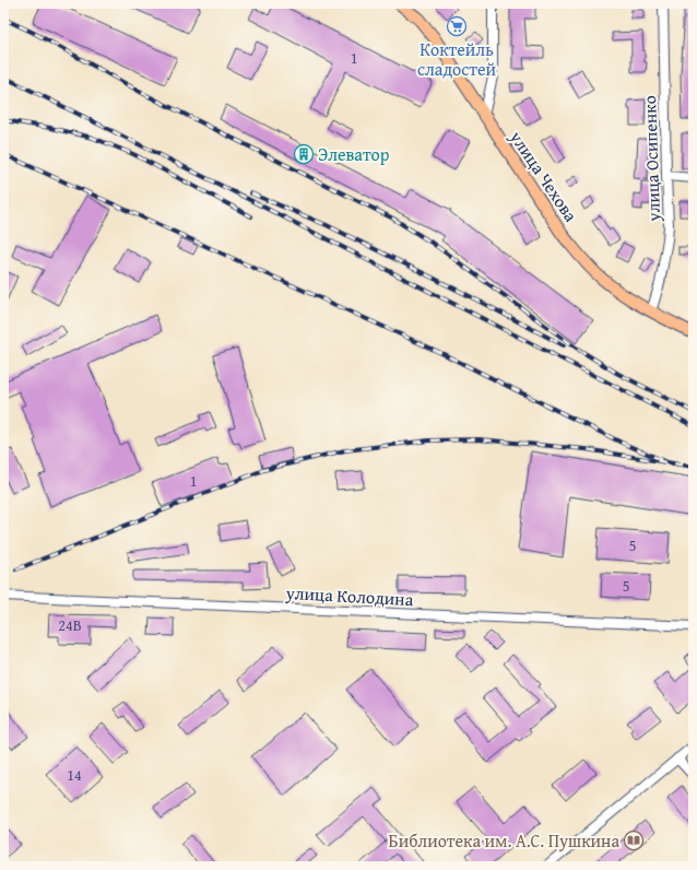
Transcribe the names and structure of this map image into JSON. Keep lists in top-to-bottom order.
{
  "streets": {
    "main road": ["улица Чехова"],
    "street": ["улица Осипенко", "улица Колодина"]
  },
  "crossings": [
    ["улица Осипенко", "улица Чехова"]
  ],
  "places": {
    "supermarket": ["Коктейль сладостей"],
    "building": ["Элеватор"],
    "library": ["Библиотека им. А.С. Пушкина"]
  },
  "house_numbers": [
    "1",
    "1",
    "5",
    "5",
    "24В",
    "14"
  ]
}
